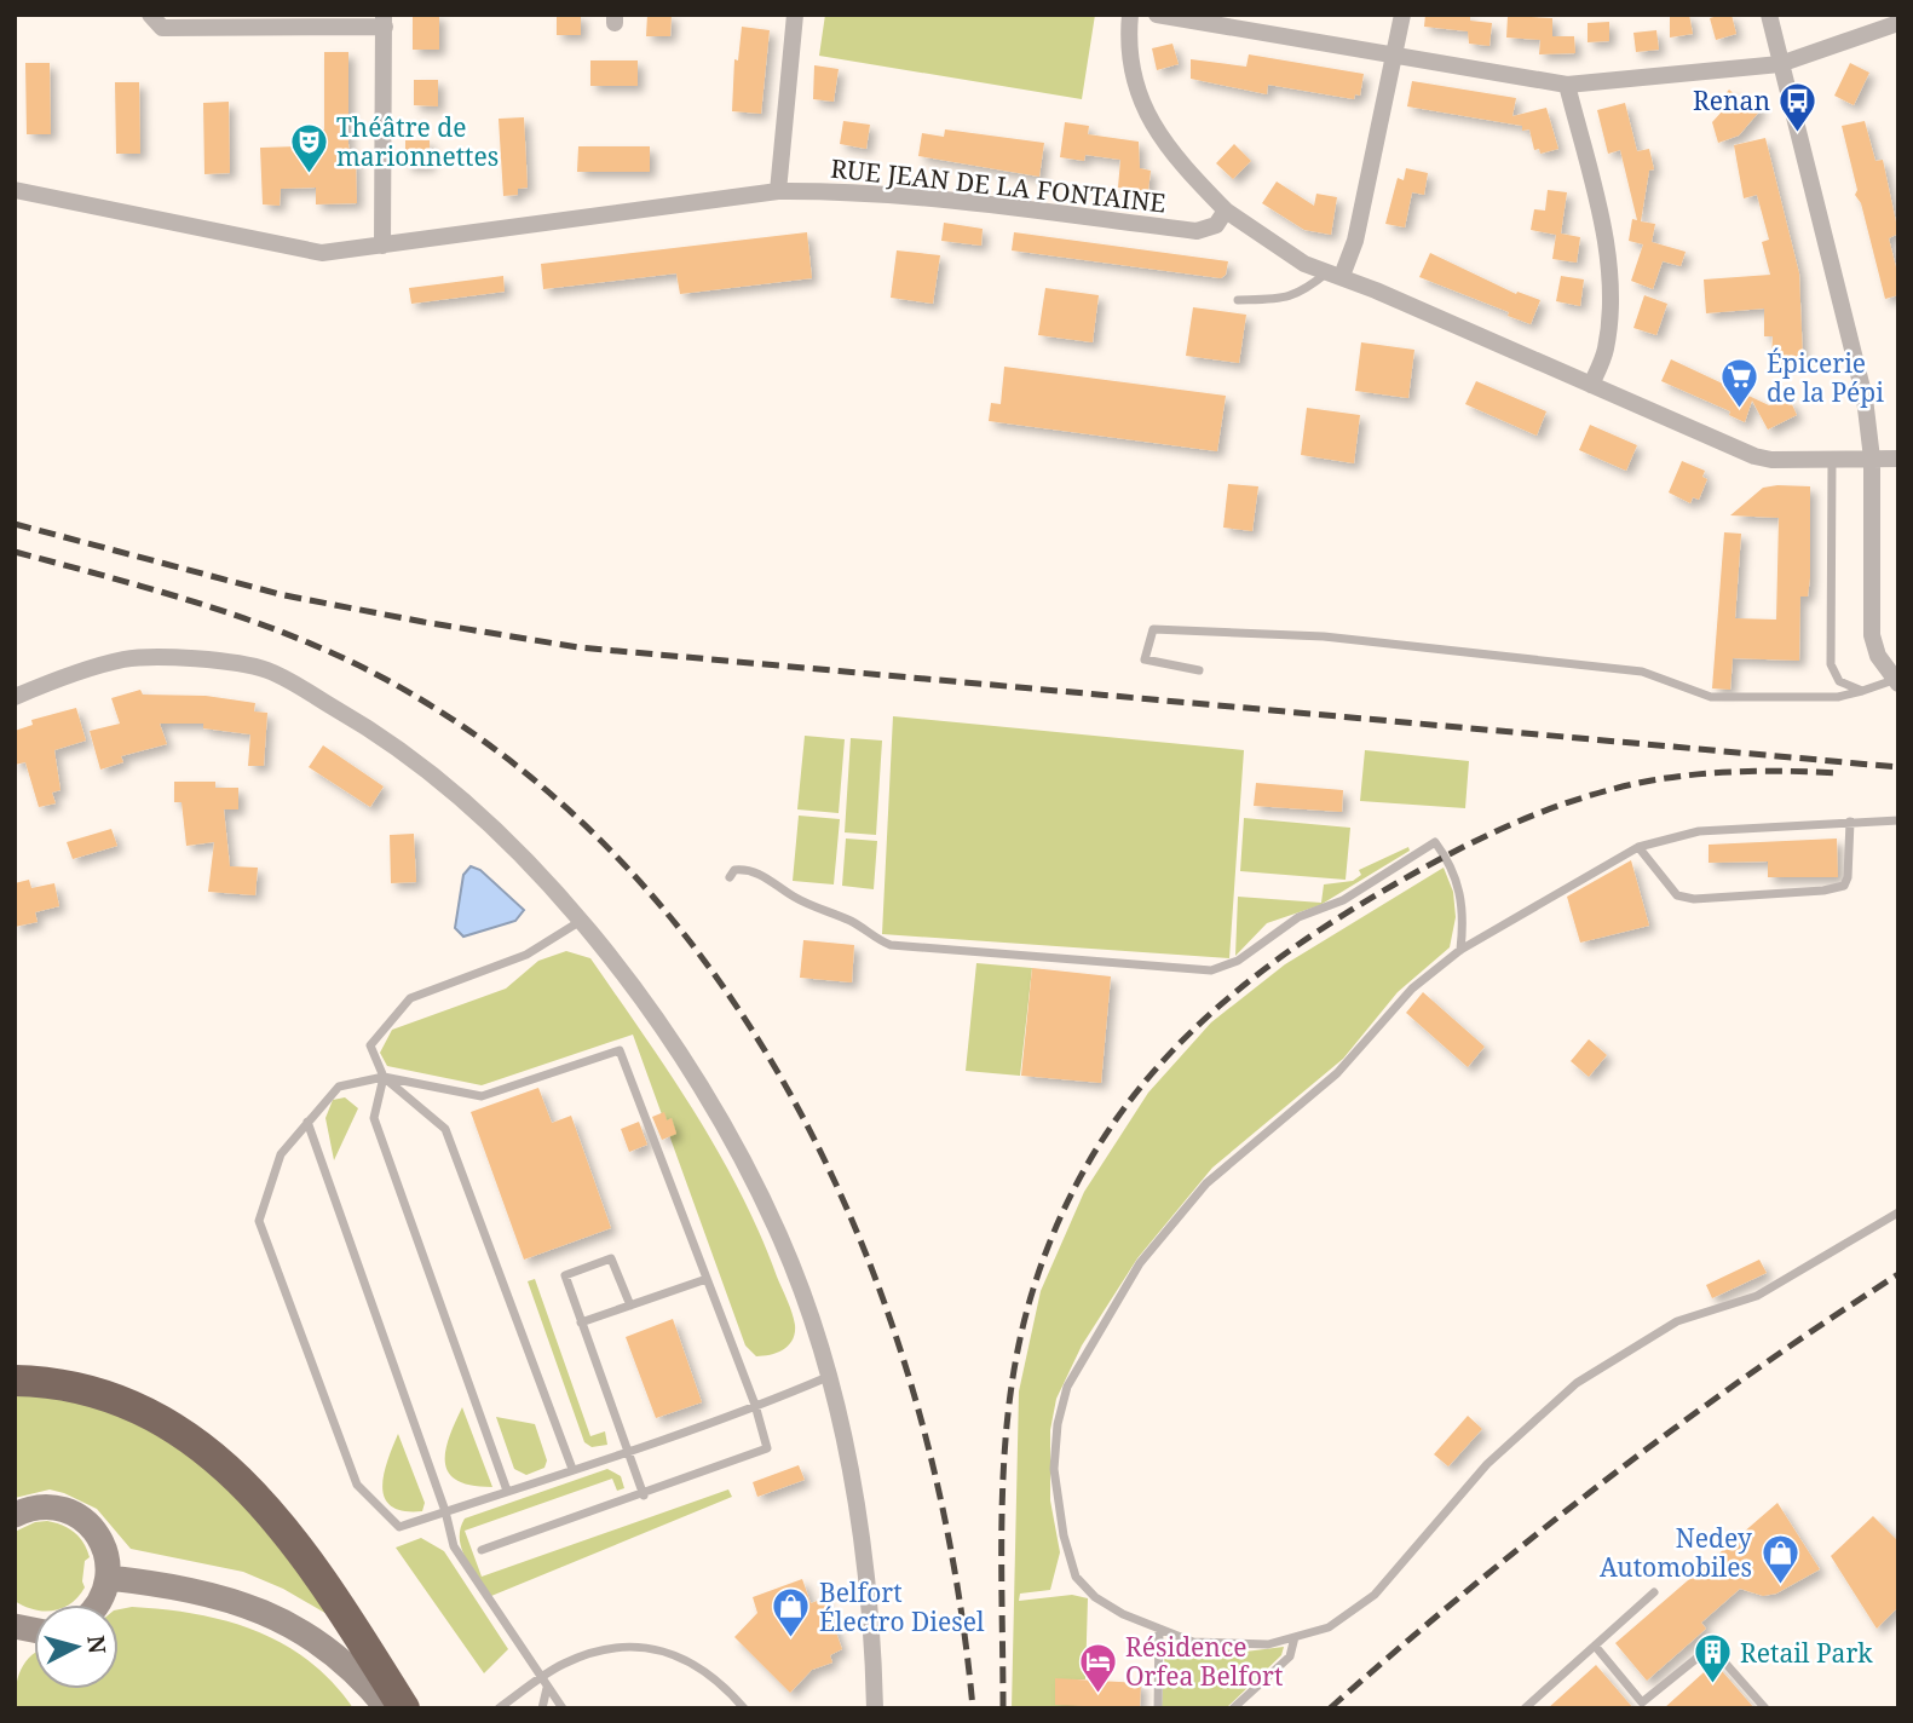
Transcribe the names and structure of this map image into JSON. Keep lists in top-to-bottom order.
{
  "streets": {
    "street": ["RUE JEAN DE LA FONTAINE"]
  },
  "places": {
    "bus stop": ["Renan"],
    "theatre": ["Théâtre de marionnettes"],
    "supermarket": ["Épicerie de la Pépi"],
    "shop": ["Nedey Automobiles", "Belfort Électro Diesel"],
    "building": ["Retail Park"],
    "hotel": ["Résidence Orfea Belfort"]
  },
  "north": "right"
}
